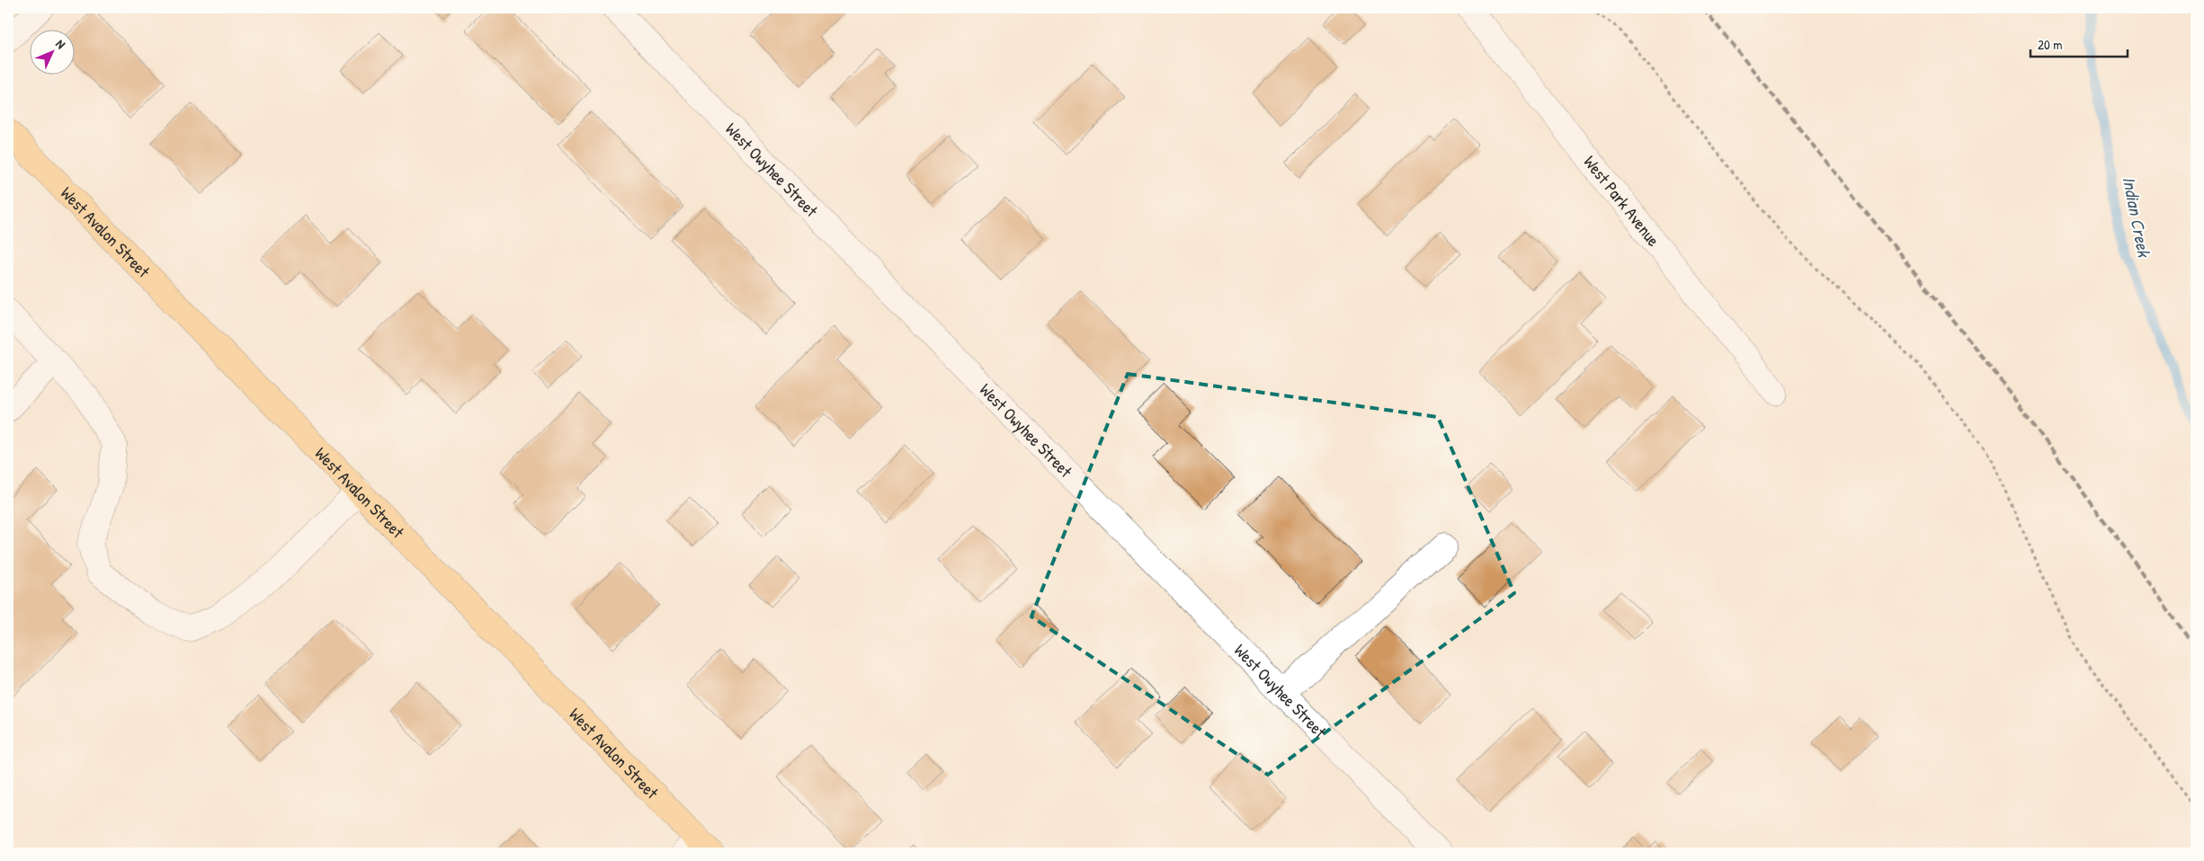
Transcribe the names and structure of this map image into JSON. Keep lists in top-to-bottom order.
{
  "streets": {
    "main road": ["West Avalon Street"],
    "street": ["West Owyhee Street", "West Park Avenue"]
  },
  "water": ["Indian Creek"],
  "scale_bar": "20 m",
  "north": "top right"
}
